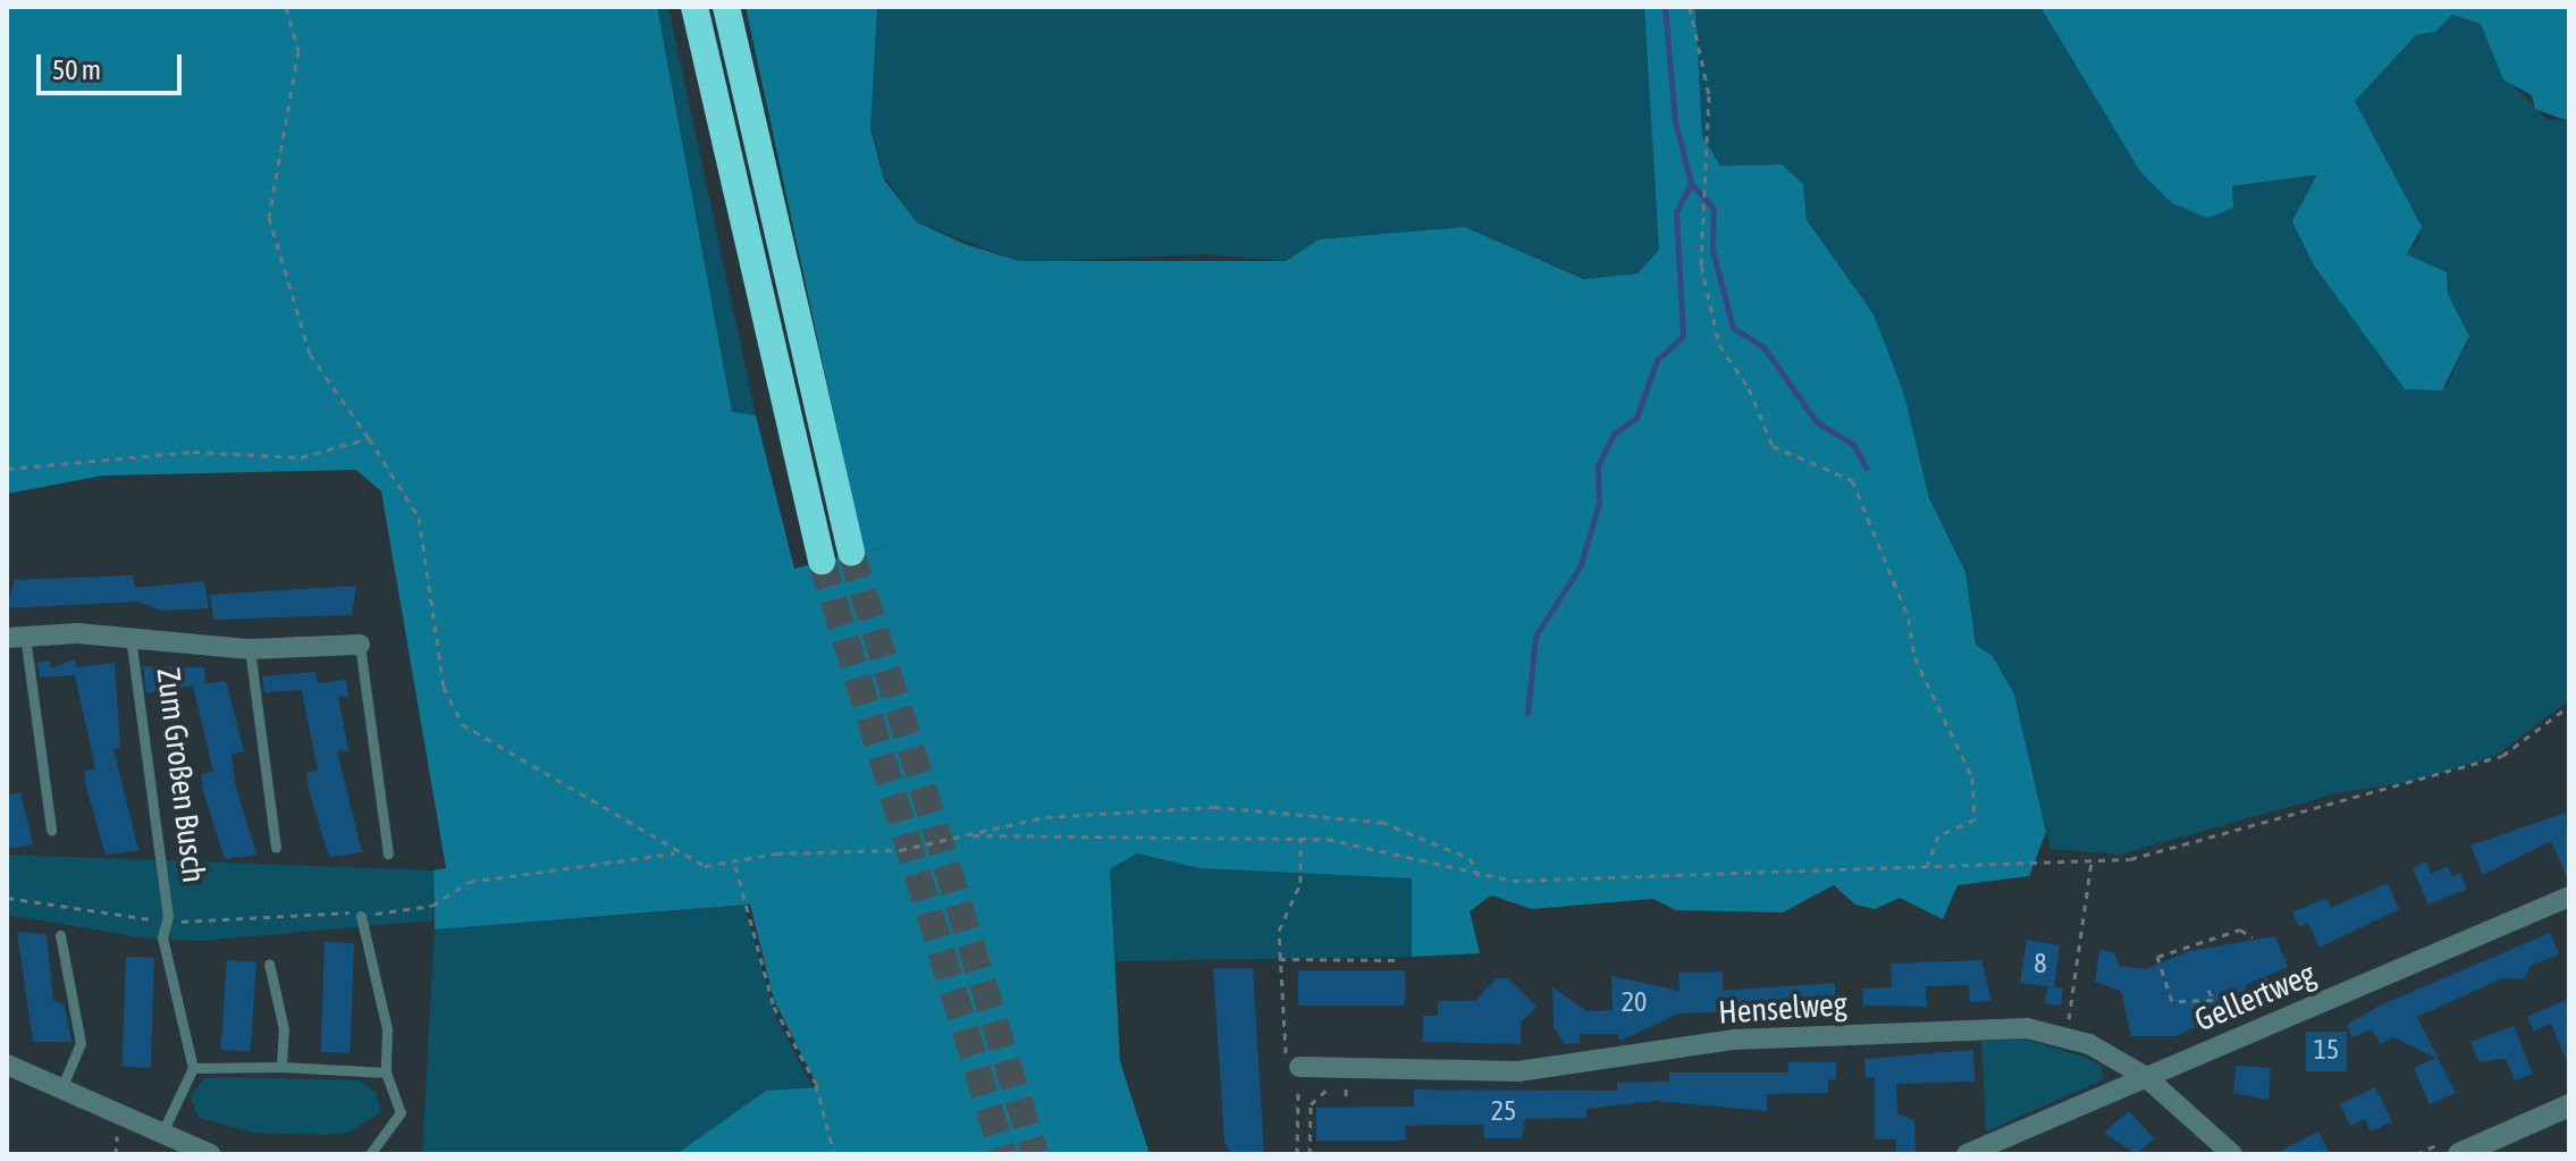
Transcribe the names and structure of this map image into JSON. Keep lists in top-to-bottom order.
{
  "streets": {
    "street": ["Zum Großen Busch", "Gellertweg", "Henselweg"]
  },
  "crossings": [
    ["Gellertweg", "Henselweg"]
  ],
  "house_numbers": [
    "8",
    "20",
    "15",
    "25"
  ],
  "scale_bar": "50 m"
}
